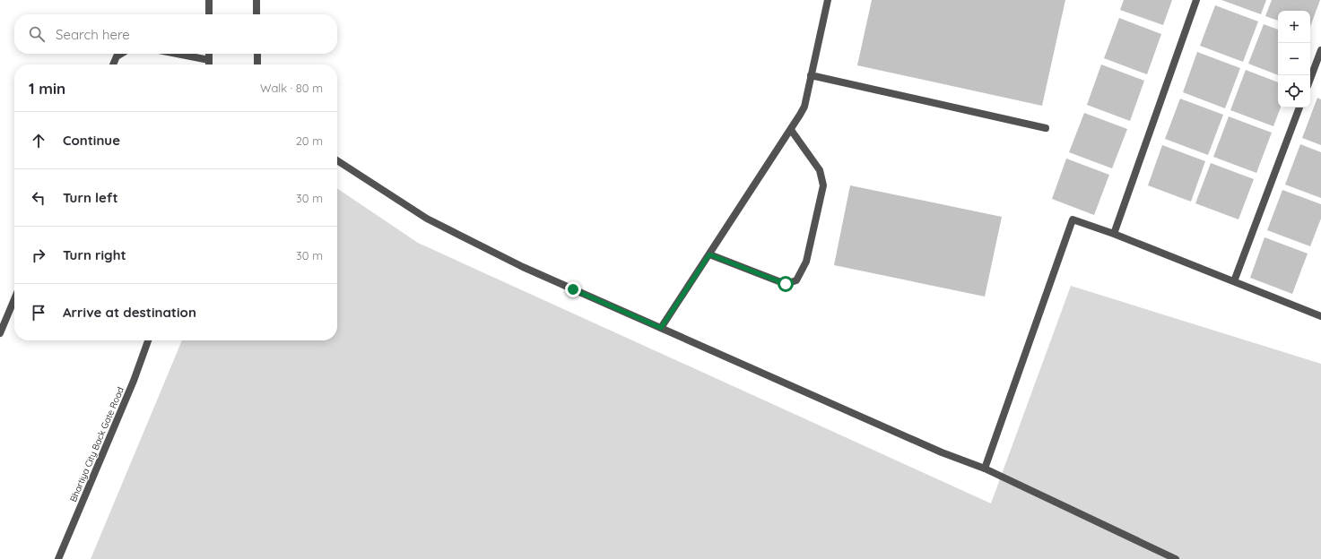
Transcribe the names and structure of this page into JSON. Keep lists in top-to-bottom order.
{
  "streets": {
    "street": ["Bhartiya City Back Gate Road"]
  },
  "page": {
    "map_buttons": ["+", "−"],
    "search": "Search here",
    "heading": ["1 min", "Walk · 80 m"],
    "list": [
      ["Continue", "20 m"],
      ["Turn left", "30 m"],
      ["Turn right", "30 m"],
      "Arrive at destination"
    ]
  }
}
